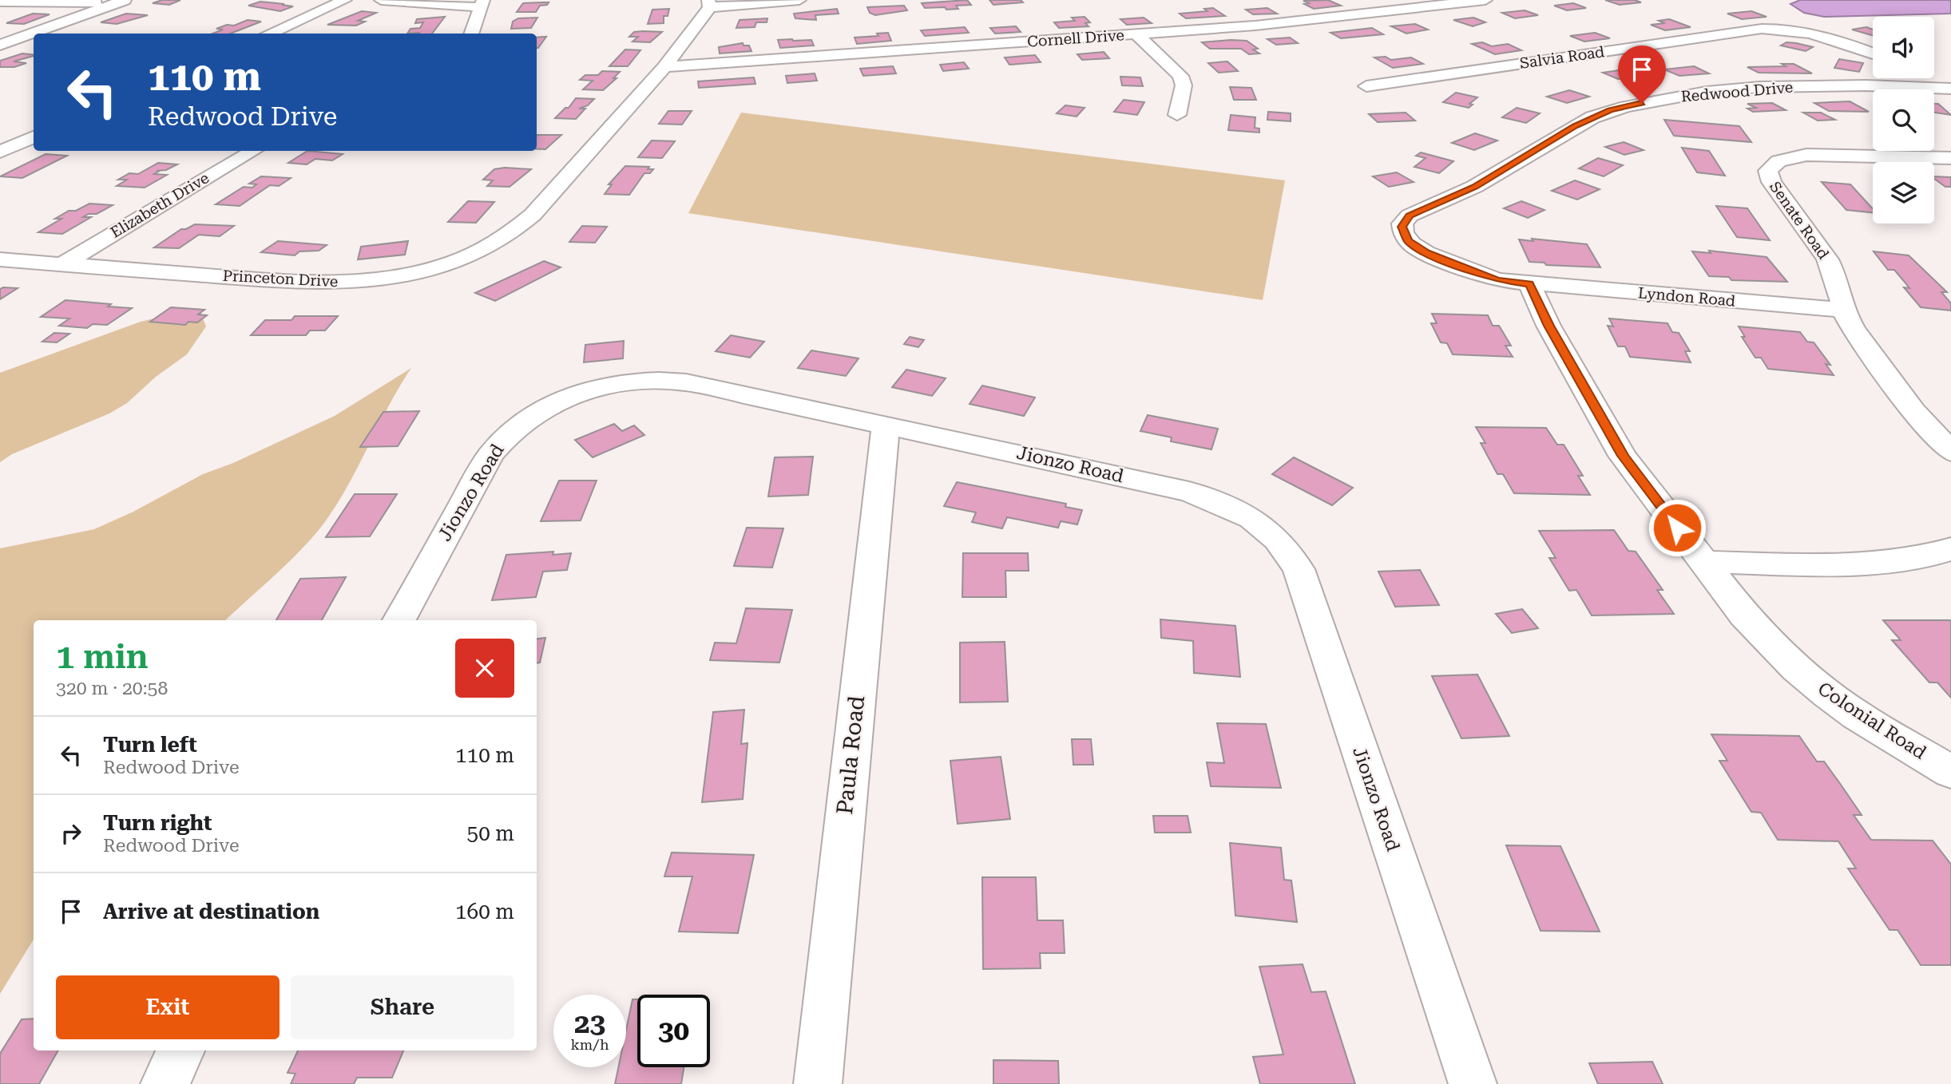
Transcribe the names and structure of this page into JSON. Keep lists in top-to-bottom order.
{
  "streets": {
    "street": [
      "Cornell Drive",
      "Salvia Road",
      "Redwood Drive",
      "Elizabeth Drive",
      "Senate Road",
      "Princeton Drive",
      "Lyndon Road",
      "Jionzo Road",
      "Colonial Road",
      "Paula Road"
    ]
  },
  "crossings": [
    ["Cornell Drive", "Princeton Drive"],
    ["Redwood Drive", "Lyndon Road"],
    ["Redwood Drive", "Colonial Road"],
    ["Elizabeth Drive", "Princeton Drive"],
    ["Senate Road", "Lyndon Road"],
    ["Lyndon Road", "Colonial Road"],
    ["Jionzo Road", "Paula Road"]
  ],
  "page": {
    "turn": ["110 m", "Redwood Drive"],
    "heading": ["1 min", "320 m · 20:58"],
    "list": [
      {
        "name": "Turn left",
        "note": "Redwood Drive",
        "value": "110 m"
      },
      {
        "name": "Turn right",
        "note": "Redwood Drive",
        "value": "50 m"
      },
      {
        "name": "Arrive at destination",
        "value": "160 m"
      }
    ],
    "buttons": ["Exit", "Share"],
    "speed": "23 km/h",
    "limit": "30"
  }
}
